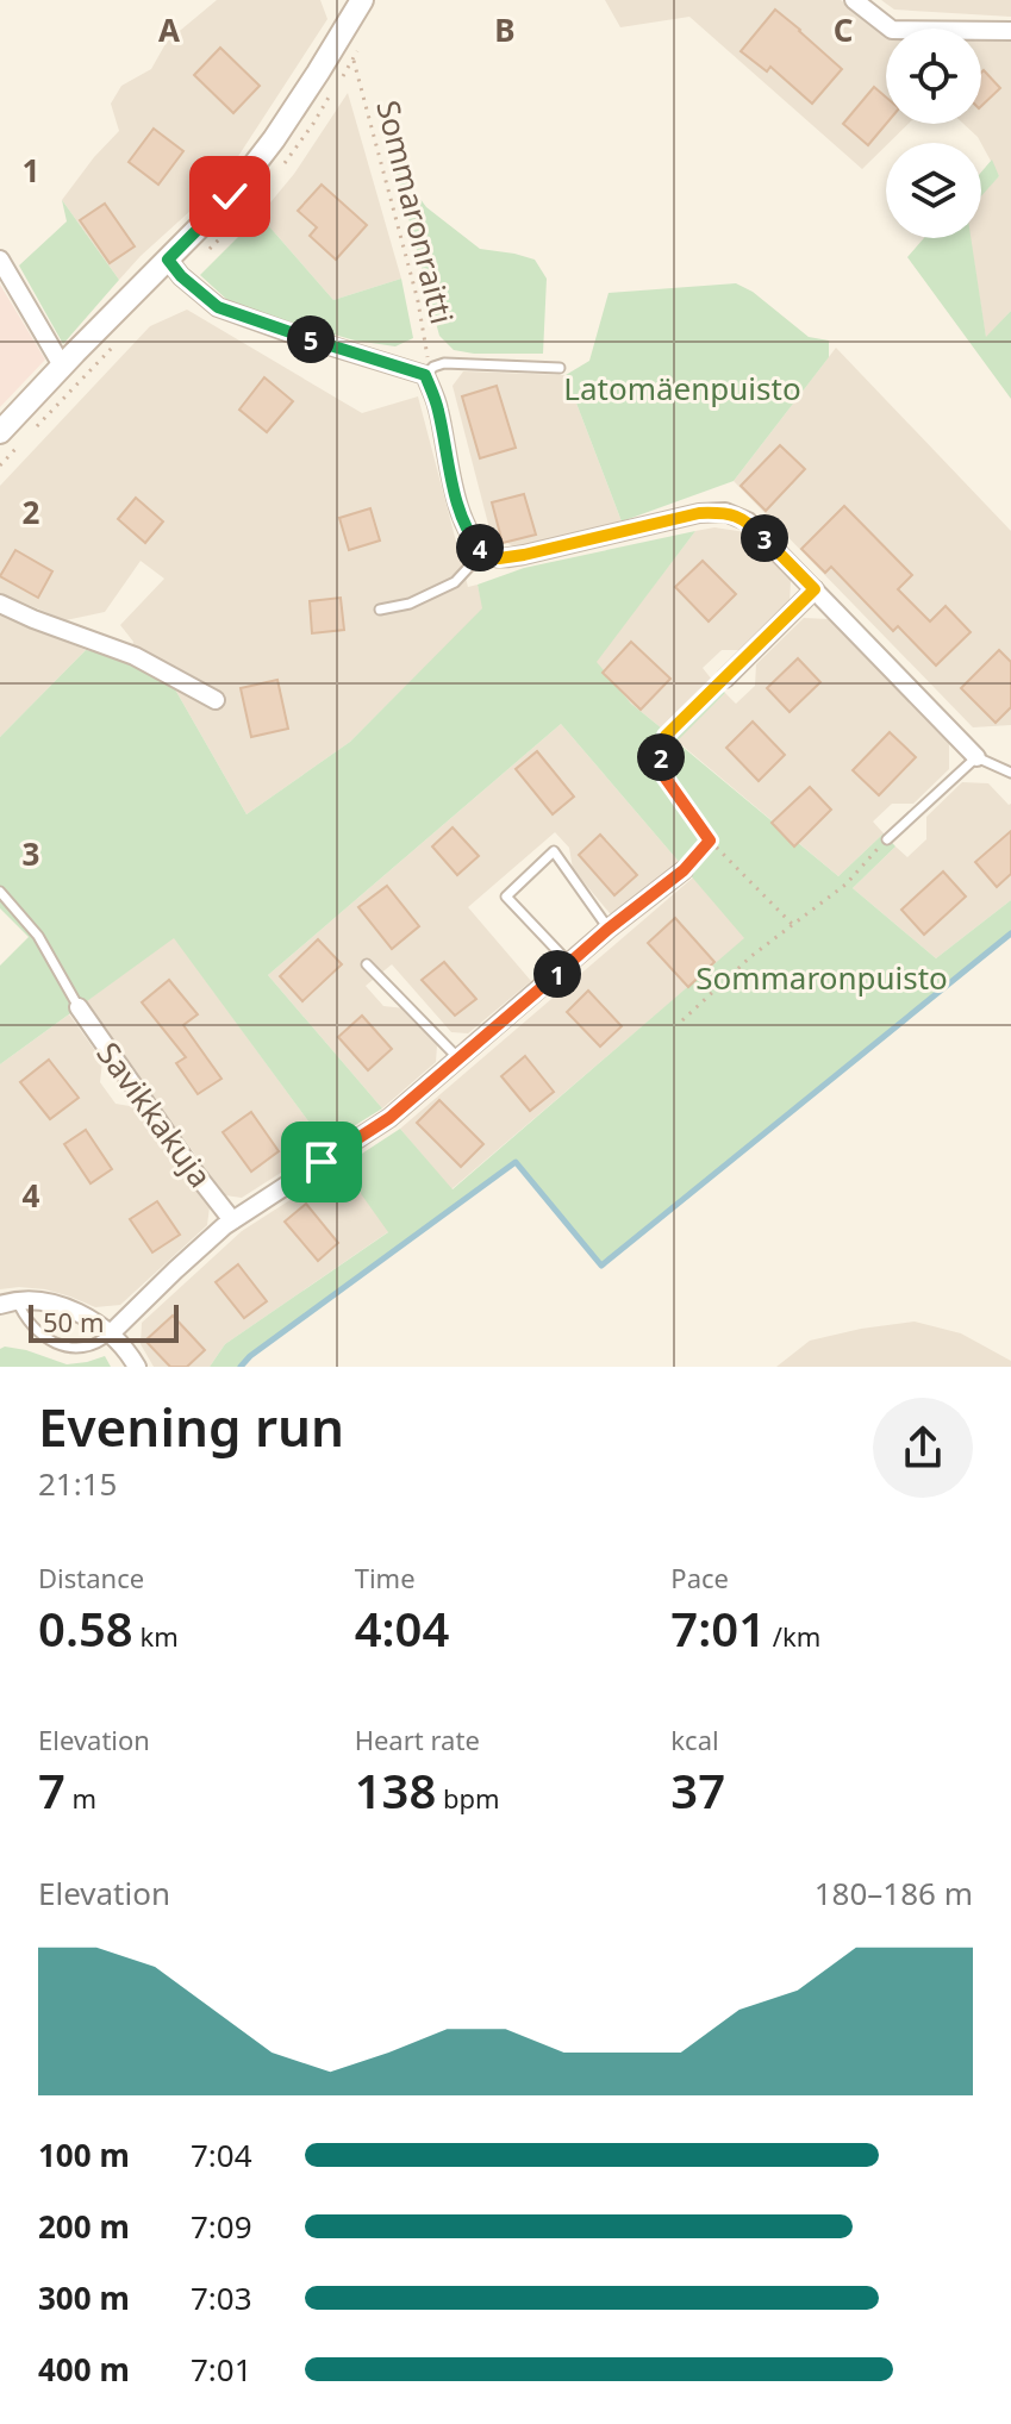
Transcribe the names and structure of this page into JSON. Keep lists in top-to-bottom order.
{
  "streets": {
    "street": ["Savikkakuja"],
    "path": ["Sommaronraitti"]
  },
  "parks": ["Latomäenpuisto", "Sommaronpuisto"],
  "scale_bar": "50 m",
  "page": {
    "pins": [
      "5",
      "3",
      "4",
      "2",
      "1"
    ],
    "scale": "50 m",
    "heading": ["Evening run", "21:15"],
    "stats": [
      ["Distance", "0.58 km"],
      ["Time", "4:04"],
      ["Pace", "7:01 /km"],
      ["Elevation", "7 m"],
      ["Heart rate", "138 bpm"],
      ["kcal", "37"]
    ],
    "chart": ["Elevation", "180–186 m"],
    "list": [
      {
        "name": "100 m",
        "note": "7:04"
      },
      {
        "name": "200 m",
        "note": "7:09"
      },
      {
        "name": "300 m",
        "note": "7:03"
      },
      {
        "name": "400 m",
        "note": "7:01"
      }
    ]
  },
  "grid": {
    "columns": ["A", "B", "C"],
    "rows": [
      "1",
      "2",
      "3",
      "4"
    ]
  }
}
